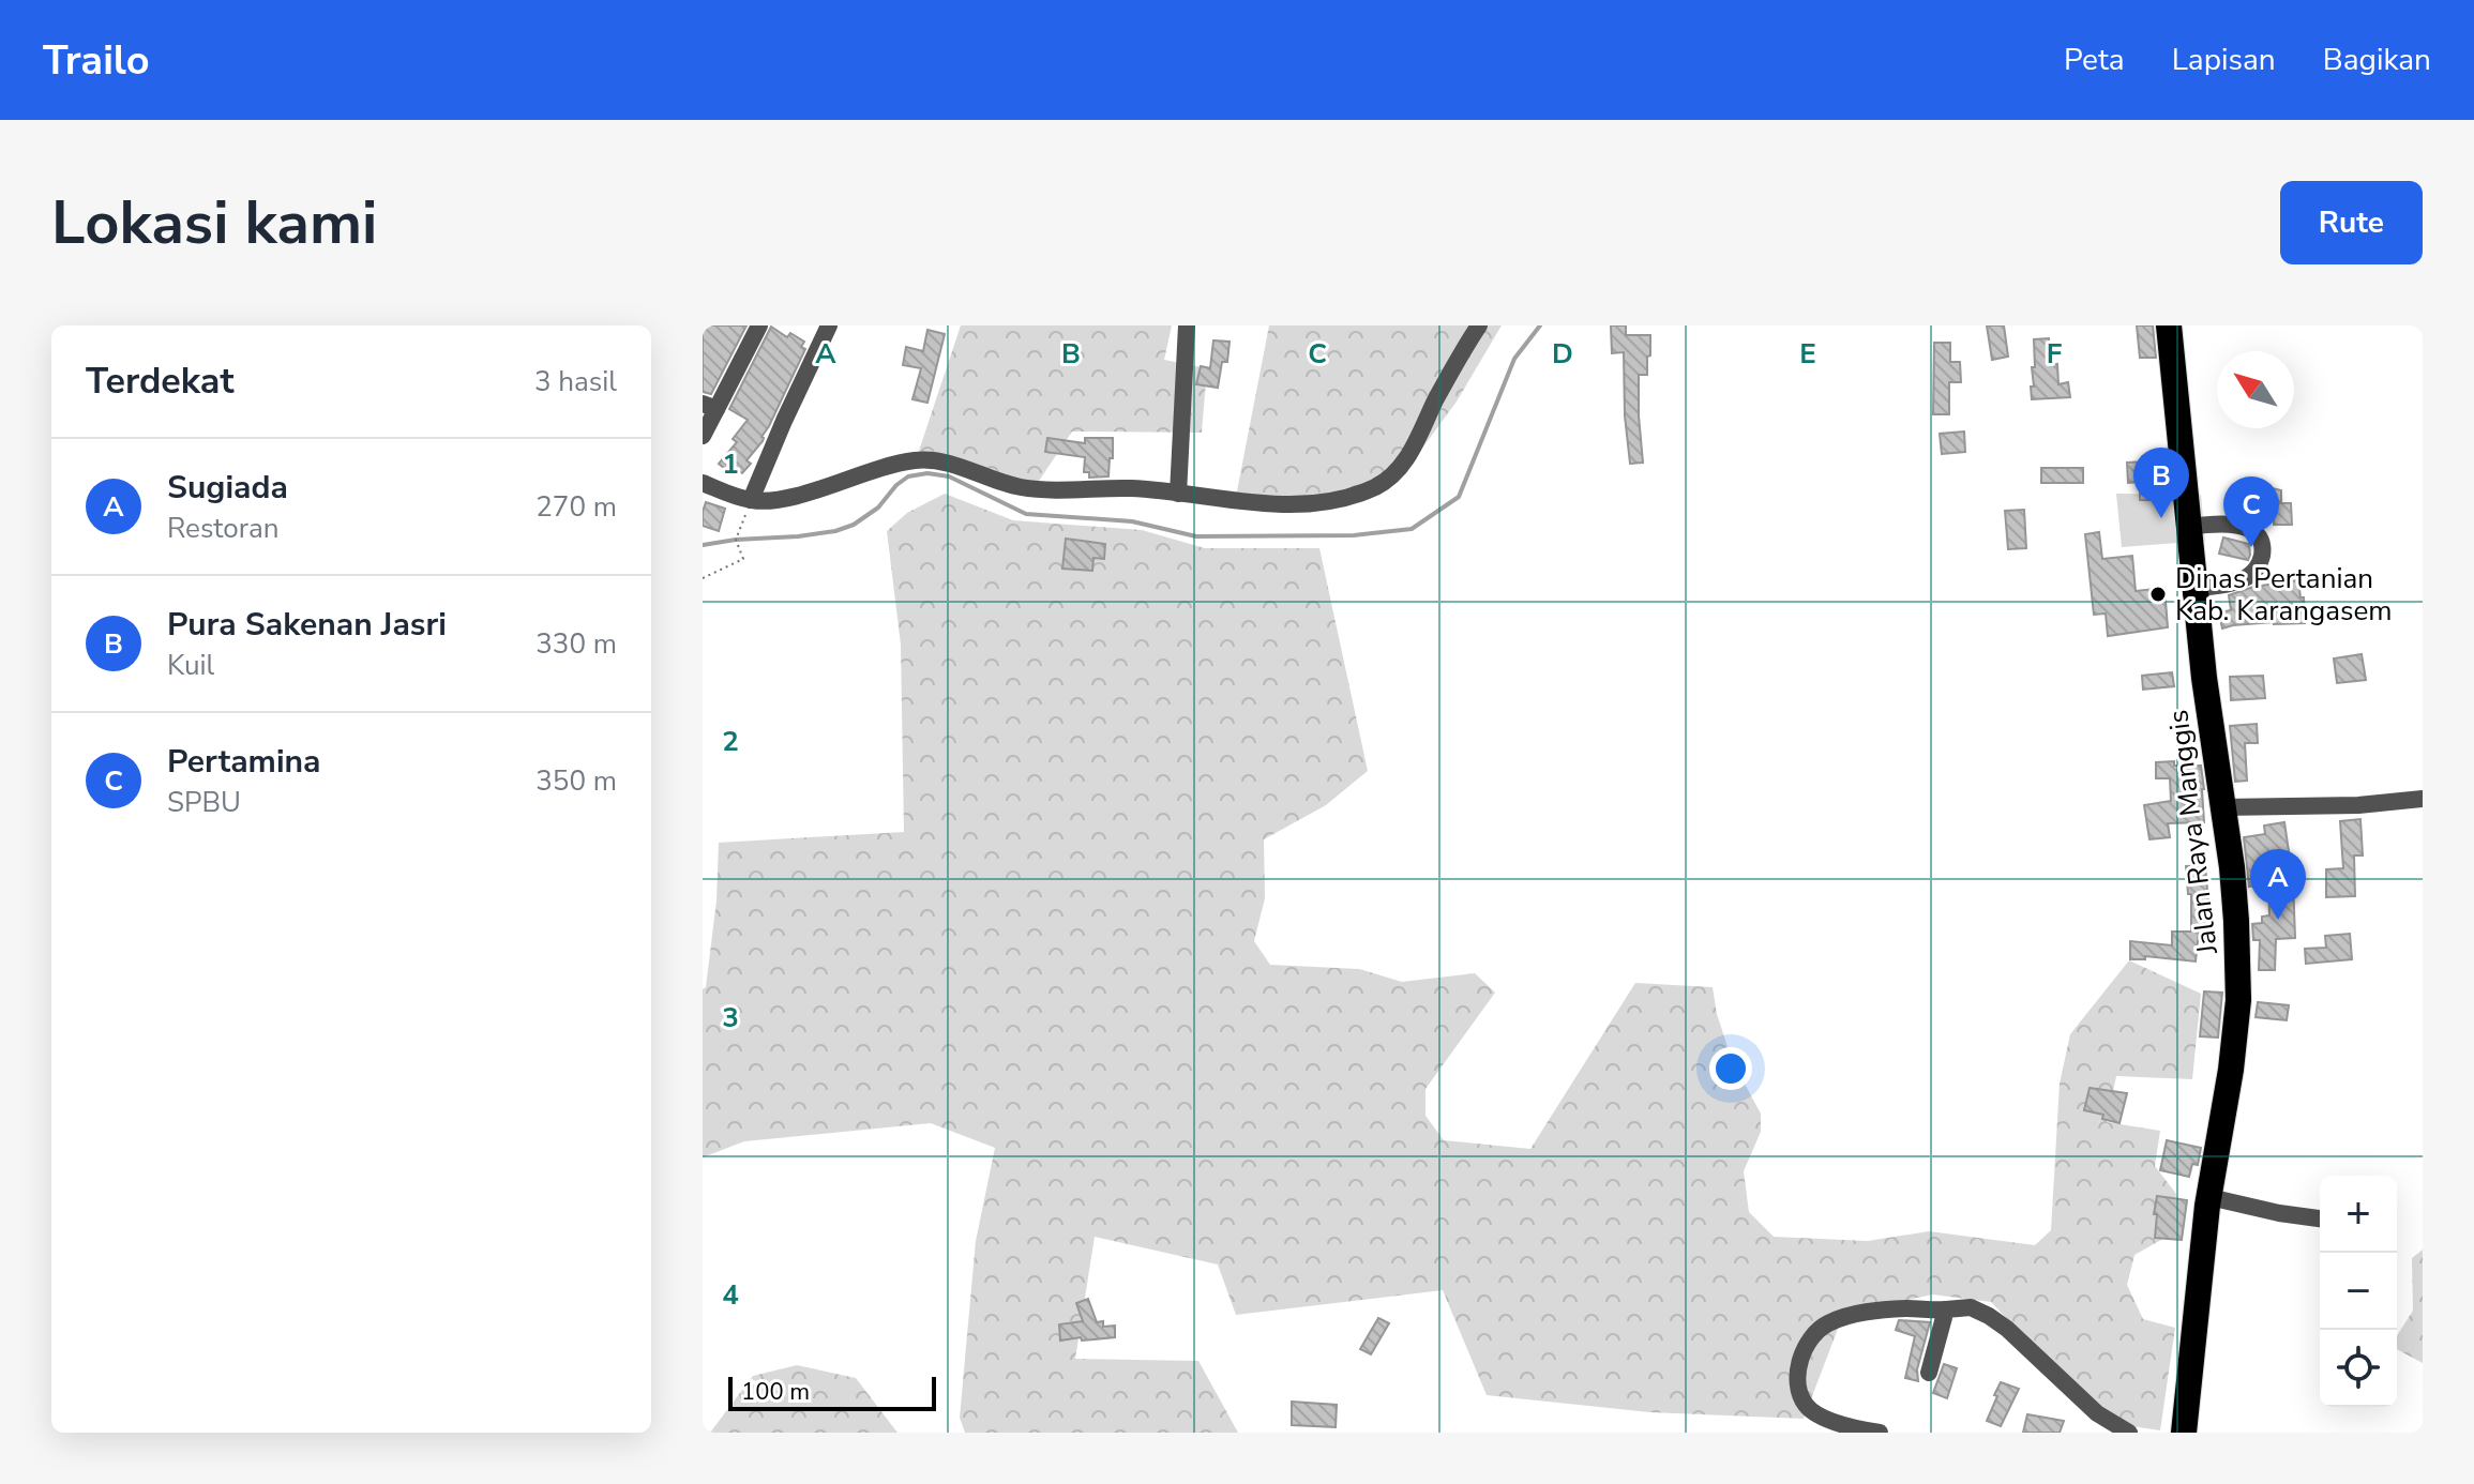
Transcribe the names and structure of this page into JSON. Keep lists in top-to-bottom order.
{
  "streets": {
    "highway": ["Jalan Raya Manggis"]
  },
  "places": ["Dinas Pertanian Kab. Karangasem"],
  "scale_bar": "100 m",
  "north": "top left",
  "page": {
    "header": "Trailo",
    "nav": ["Peta", "Lapisan", "Bagikan"],
    "buttons": "Rute",
    "title": "Lokasi kami",
    "heading": ["Terdekat", "3 hasil"],
    "list": [
      {
        "mark": "A",
        "name": "Sugiada",
        "note": "Restoran",
        "value": "270 m"
      },
      {
        "mark": "B",
        "name": "Pura Sakenan Jasri",
        "note": "Kuil",
        "value": "330 m"
      },
      {
        "mark": "C",
        "name": "Pertamina",
        "note": "SPBU",
        "value": "350 m"
      }
    ],
    "pins": ["B", "C", "A"],
    "map_buttons": ["+", "−"],
    "scale": "100 m"
  },
  "grid": {
    "columns": [
      "A",
      "B",
      "C",
      "D",
      "E",
      "F"
    ],
    "rows": [
      "1",
      "2",
      "3",
      "4"
    ]
  }
}
